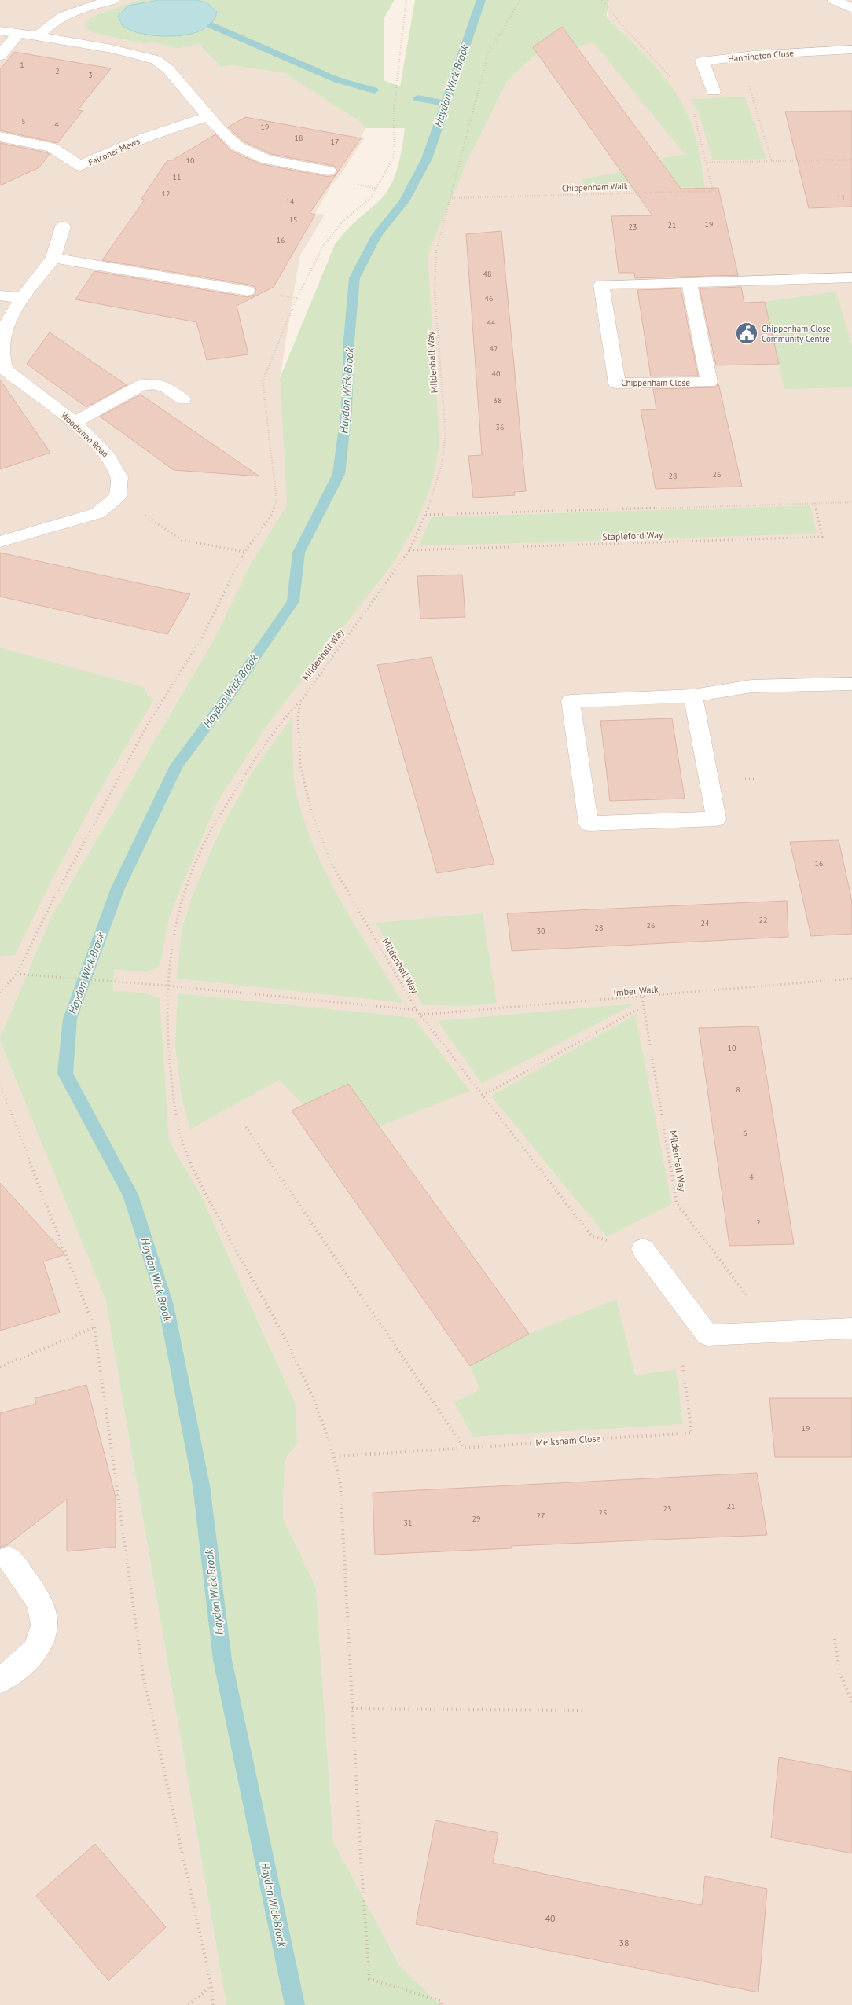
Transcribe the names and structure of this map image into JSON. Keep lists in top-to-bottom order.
{
  "streets": {
    "street": [
      "Hannington Close",
      "Falconer Mews",
      "Chippenham Close",
      "Woodsman Road"
    ],
    "path": [
      "Chippenham Walk",
      "Mildenhall Way",
      "Stapleford Way",
      "Imber Walk",
      "Melksham Close"
    ]
  },
  "crossings": [
    ["Chippenham Walk", "Mildenhall Way"],
    ["Mildenhall Way", "Stapleford Way"],
    ["Mildenhall Way", "Imber Walk"]
  ],
  "water": ["Haydon Wick Brook"],
  "places": {
    "public building": ["Chippenham Close Community Centre"]
  },
  "house_numbers": [
    "1",
    "2",
    "3",
    "5",
    "4",
    "19",
    "18",
    "17",
    "10",
    "11",
    "12",
    "11",
    "14",
    "15",
    "19",
    "21",
    "23",
    "16",
    "48",
    "46",
    "44",
    "42",
    "40",
    "38",
    "36",
    "26",
    "28",
    "16",
    "22",
    "24",
    "26",
    "28",
    "30",
    "10",
    "8",
    "6",
    "4",
    "2",
    "19",
    "21",
    "23",
    "25",
    "27",
    "29",
    "31",
    "40",
    "38"
  ]
}
